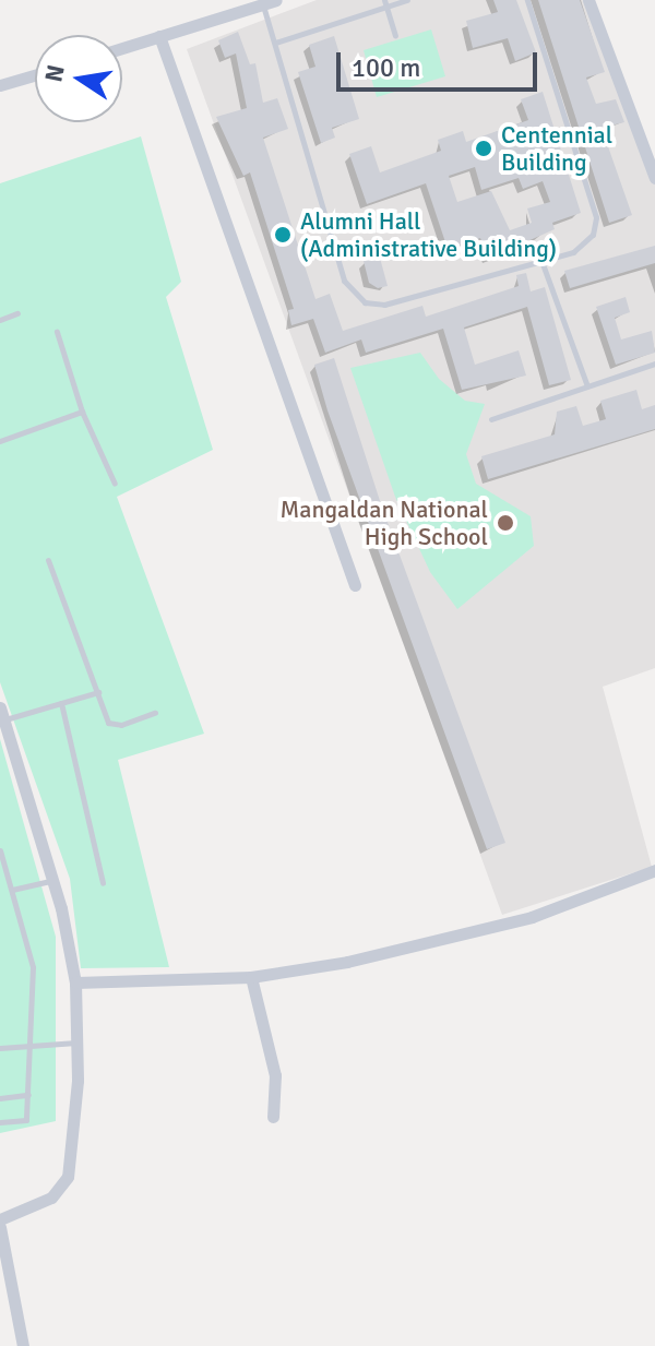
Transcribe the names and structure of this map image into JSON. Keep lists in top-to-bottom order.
{
  "places": ["Centennial Building", "Alumni Hall (Administrative Building)", "Mangaldan National High School"],
  "scale_bar": "100 m",
  "north": "left"
}
